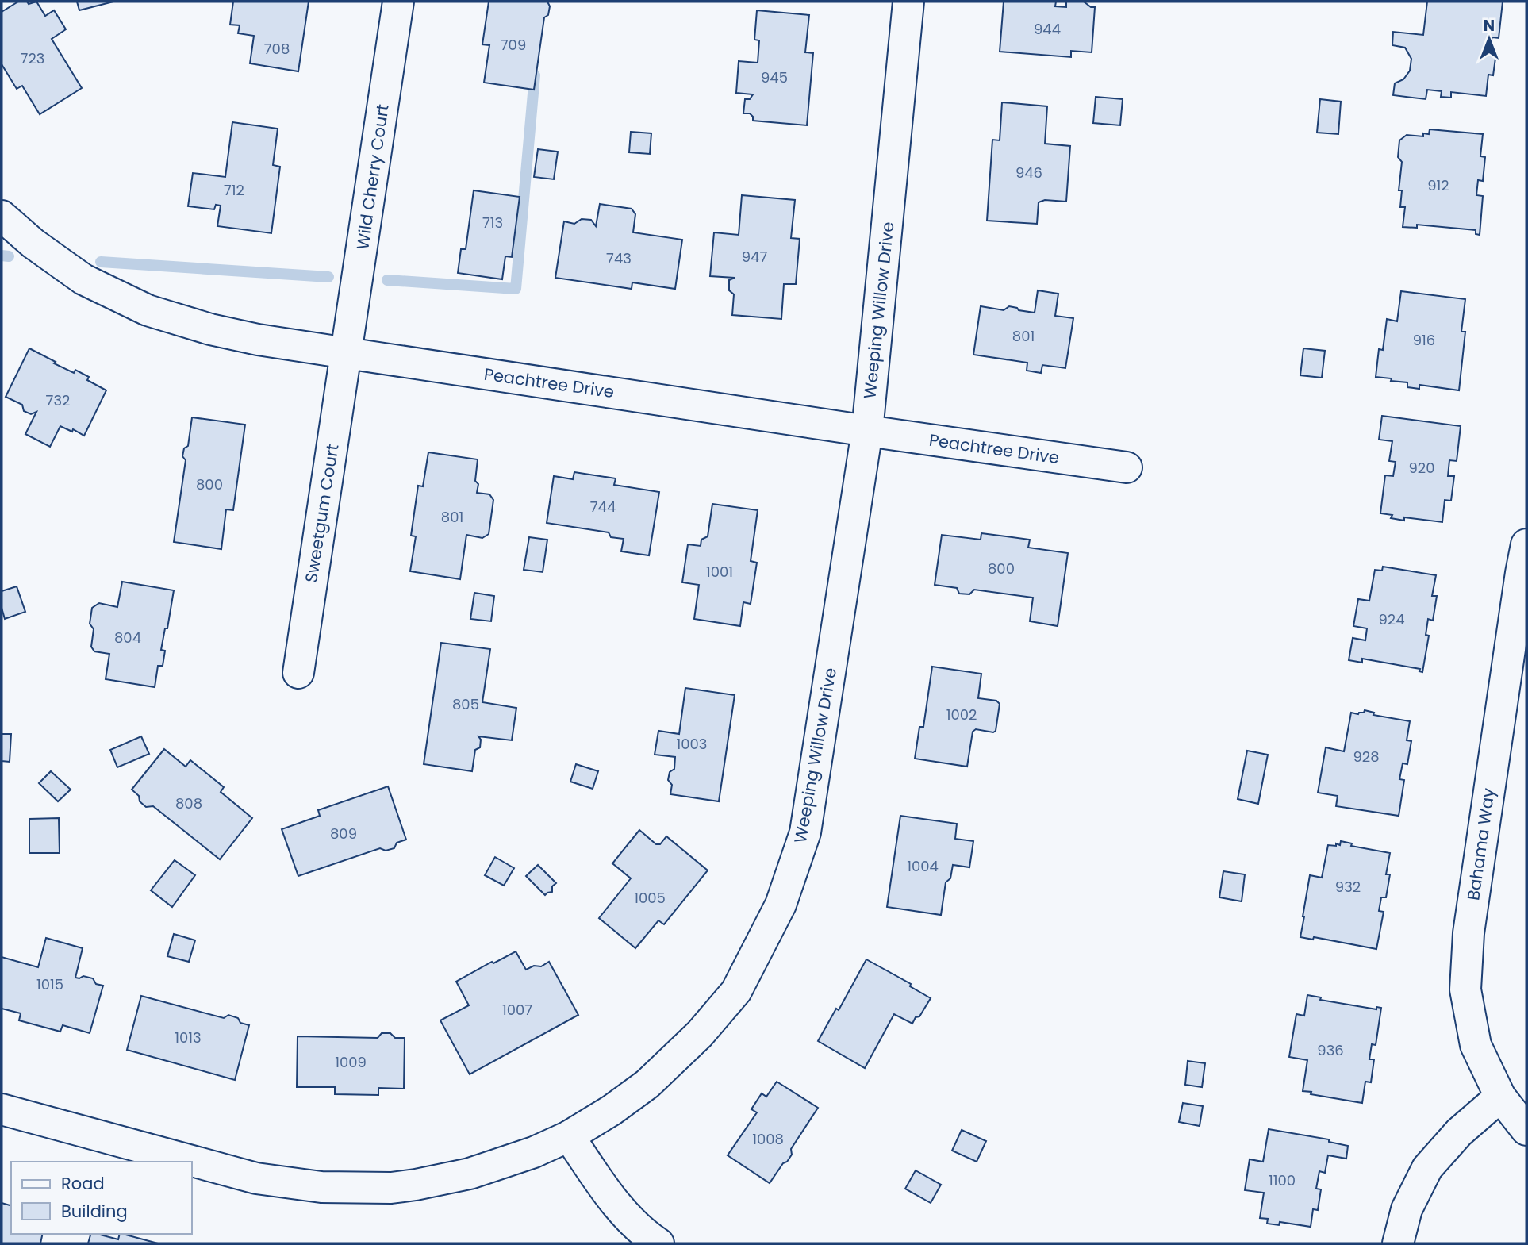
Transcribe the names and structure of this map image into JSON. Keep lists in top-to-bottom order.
{
  "streets": {
    "street": [
      "Wild Cherry Court",
      "Weeping Willow Drive",
      "Peachtree Drive",
      "Sweetgum Court",
      "Bahama Way"
    ]
  },
  "crossings": [
    ["Wild Cherry Court", "Peachtree Drive"],
    ["Wild Cherry Court", "Sweetgum Court"],
    ["Weeping Willow Drive", "Peachtree Drive"],
    ["Peachtree Drive", "Sweetgum Court"]
  ],
  "house_numbers": [
    "944",
    "709",
    "708",
    "723",
    "945",
    "946",
    "912",
    "712",
    "713",
    "947",
    "743",
    "801",
    "916",
    "732",
    "920",
    "800",
    "744",
    "801",
    "800",
    "1001",
    "924",
    "804",
    "805",
    "1002",
    "1003",
    "928",
    "808",
    "809",
    "1004",
    "932",
    "1005",
    "1015",
    "1007",
    "1013",
    "936",
    "1009",
    "1008",
    "1100"
  ],
  "legend": ["Road", "Building"],
  "north": "top"
}
